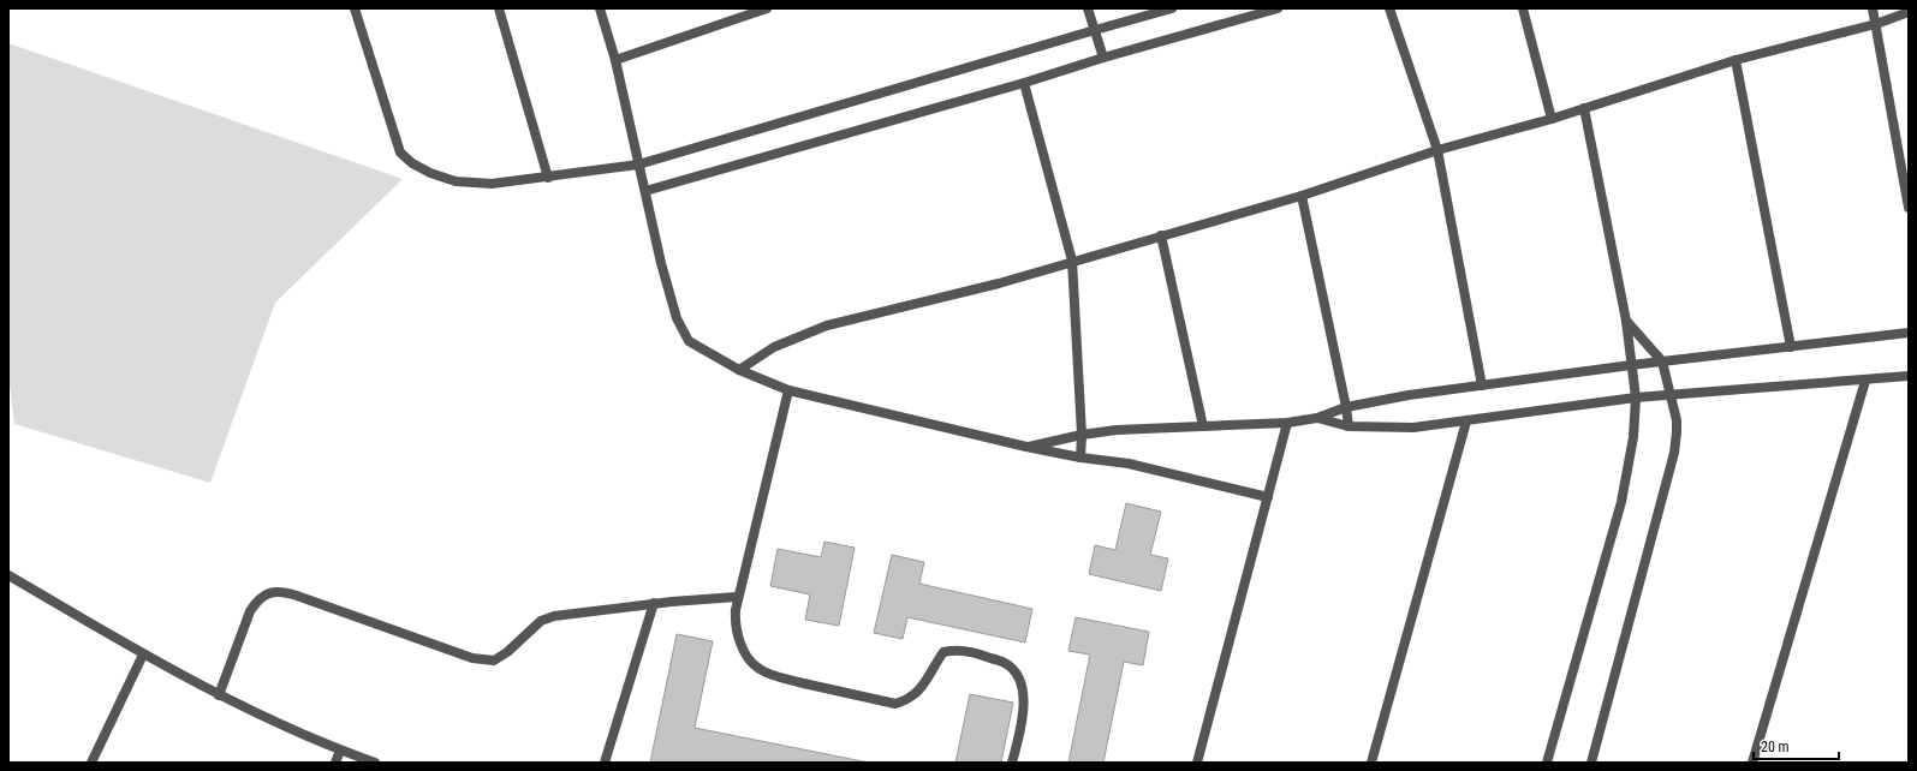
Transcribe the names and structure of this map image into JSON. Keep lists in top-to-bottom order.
{
  "scale_bar": "20 m"
}
